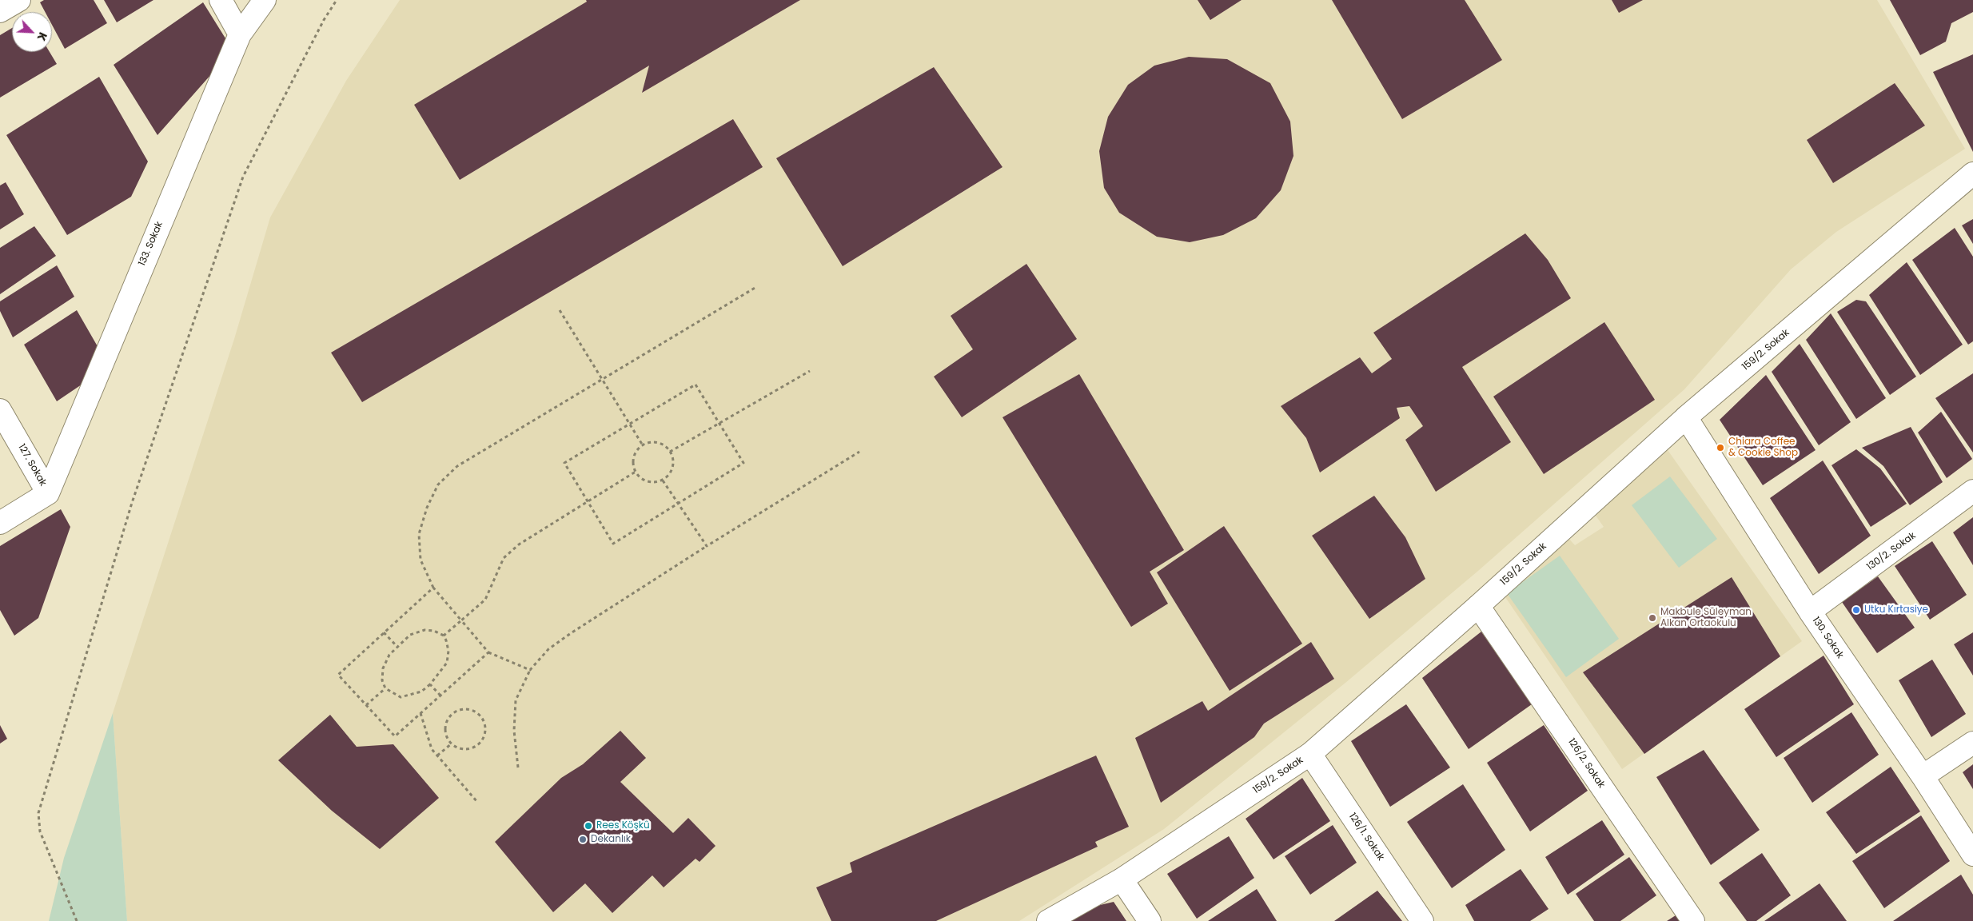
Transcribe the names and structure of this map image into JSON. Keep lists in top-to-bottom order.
{
  "streets": {
    "street": [
      "133. Sokak",
      "159/2. Sokak",
      "127. Sokak",
      "130/2. Sokak",
      "130. Sokak",
      "126/2. Sokak",
      "126/1. Sokak"
    ]
  },
  "crossings": [
    ["133. Sokak", "127. Sokak"],
    ["159/2. Sokak", "130. Sokak"],
    ["159/2. Sokak", "126/2. Sokak"],
    ["159/2. Sokak", "126/1. Sokak"],
    ["130/2. Sokak", "130. Sokak"]
  ],
  "places": [
    "Chiara Coffee & Cookie Shop",
    "Utku Kırtasiye",
    "Makbule Süleyman Alkan Ortaokulu",
    "Rees Köşkü",
    "Dekanlık"
  ],
  "north": "bottom right"
}
